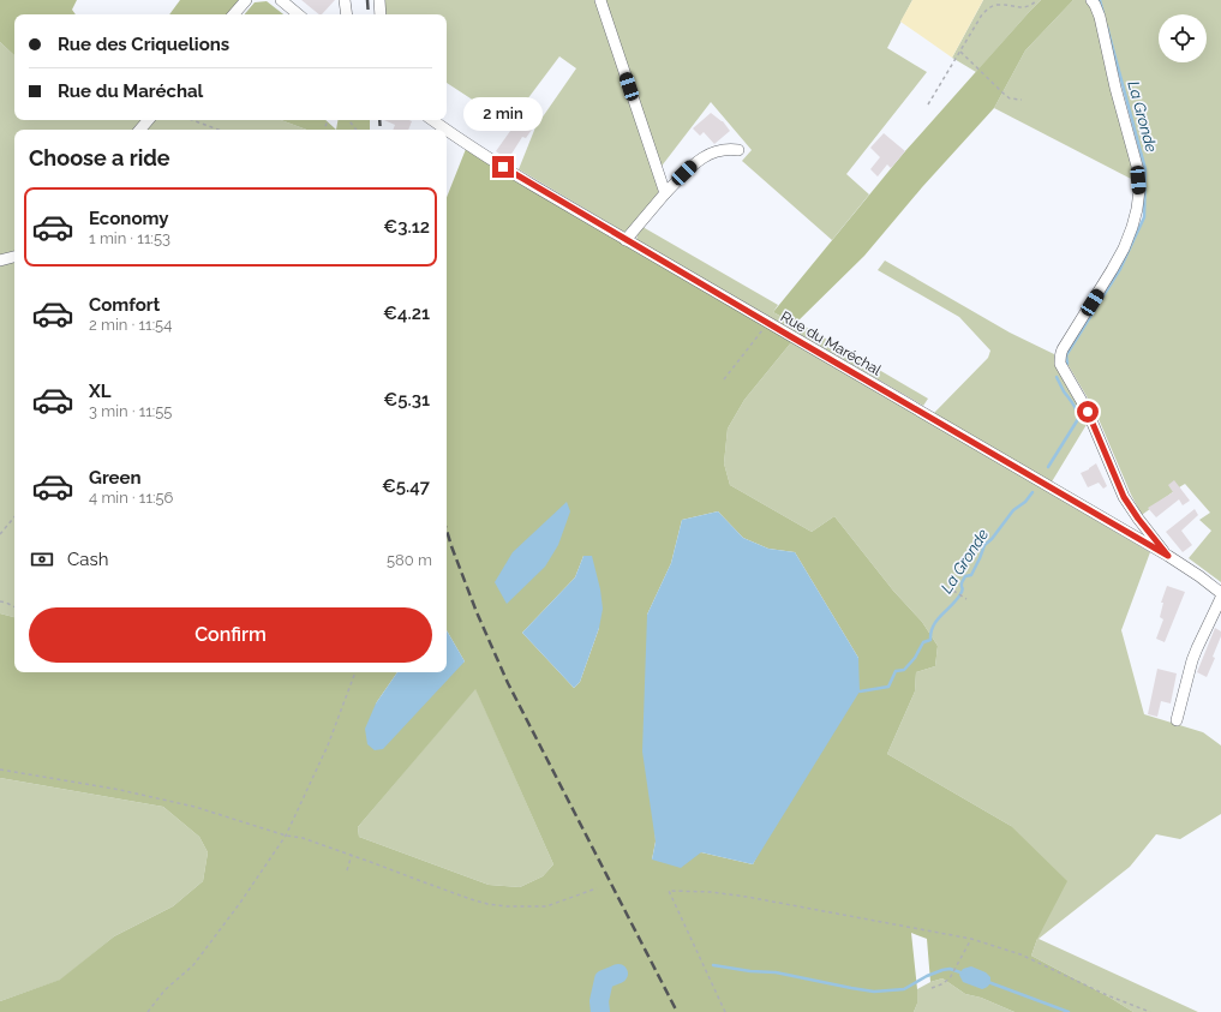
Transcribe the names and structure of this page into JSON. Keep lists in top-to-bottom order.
{
  "streets": {
    "street": ["Rue du Maréchal"]
  },
  "water": ["La Gronde"],
  "page": {
    "banner": ["Rue des Criquelions", "Rue du Maréchal"],
    "bubble": "2 min",
    "heading": "Choose a ride",
    "list": [
      {
        "name": "Economy",
        "note": "1 min · 11:53",
        "value": "€3.12"
      },
      {
        "name": "Comfort",
        "note": "2 min · 11:54",
        "value": "€4.21"
      },
      {
        "name": "XL",
        "note": "3 min · 11:55",
        "value": "€5.31"
      },
      {
        "name": "Green",
        "note": "4 min · 11:56",
        "value": "€5.47"
      }
    ],
    "pay": ["Cash", "580 m"],
    "buttons": "Confirm"
  }
}
